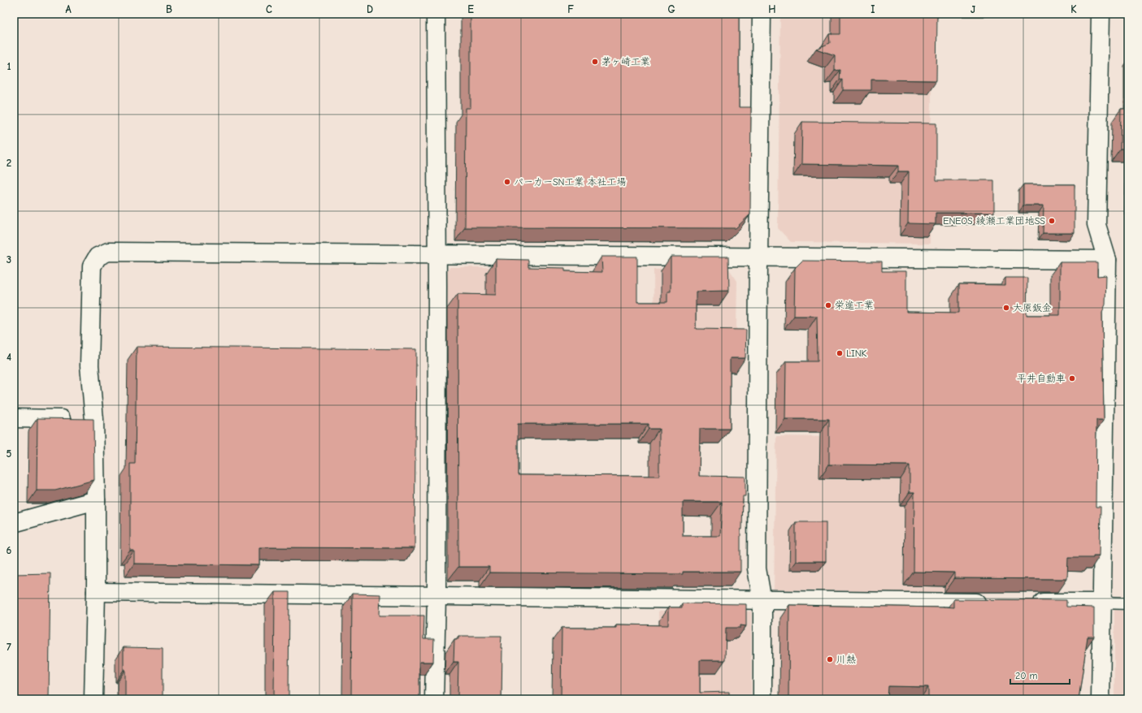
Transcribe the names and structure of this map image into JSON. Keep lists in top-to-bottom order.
{
  "places": [
    "茅ヶ崎工業",
    "パーカーSN工業 本社工場",
    "ENEOS 綾瀬工業団地SS",
    "栄進工業",
    "大原鈑金",
    "LINK",
    "平井自動車",
    "川熱"
  ],
  "scale_bar": "20 m",
  "grid": {
    "columns": [
      "A",
      "B",
      "C",
      "D",
      "E",
      "F",
      "G",
      "H",
      "I",
      "J",
      "K"
    ],
    "rows": [
      "1",
      "2",
      "3",
      "4",
      "5",
      "6",
      "7"
    ]
  }
}
